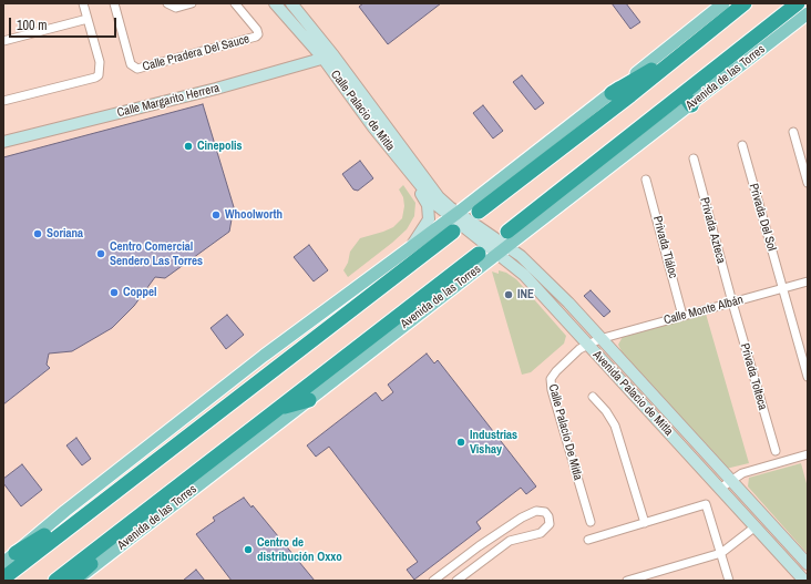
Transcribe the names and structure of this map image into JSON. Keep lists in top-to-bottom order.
{
  "streets": {
    "highway": ["Avenida de las Torres"],
    "main road": ["Calle Margarito Herrera", "Calle Palacio de Mitla", "Avenida Palacio de Mitla"],
    "street": [
      "Calle Pradera Del Sauce",
      "Privada Del Sol",
      "Privada Azteca",
      "Privada Tláloc",
      "Calle Monte Albán",
      "Privada Tolteca",
      "Calle Palacio De Mitla"
    ]
  },
  "crossings": [
    ["Avenida de las Torres", "Avenida Palacio de Mitla"],
    ["Calle Margarito Herrera", "Calle Palacio de Mitla"],
    ["Calle Palacio de Mitla", "Avenida Palacio de Mitla"],
    ["Privada Del Sol", "Calle Monte Albán"],
    ["Privada Azteca", "Calle Monte Albán"],
    ["Privada Azteca", "Privada Tolteca"],
    ["Privada Tláloc", "Calle Monte Albán"],
    ["Calle Monte Albán", "Privada Tolteca"],
    ["Calle Monte Albán", "Avenida Palacio de Mitla"],
    ["Calle Monte Albán", "Calle Palacio De Mitla"],
    ["Avenida Palacio de Mitla", "Calle Palacio De Mitla"]
  ],
  "places": [
    "Cinepolis",
    "Whoolworth",
    "Soriana",
    "Centro Comercial Sendero Las Torres",
    "Coppel",
    "INE",
    "Industrias Vishay",
    "Centro de distribución Oxxo"
  ],
  "scale_bar": "100 m"
}
